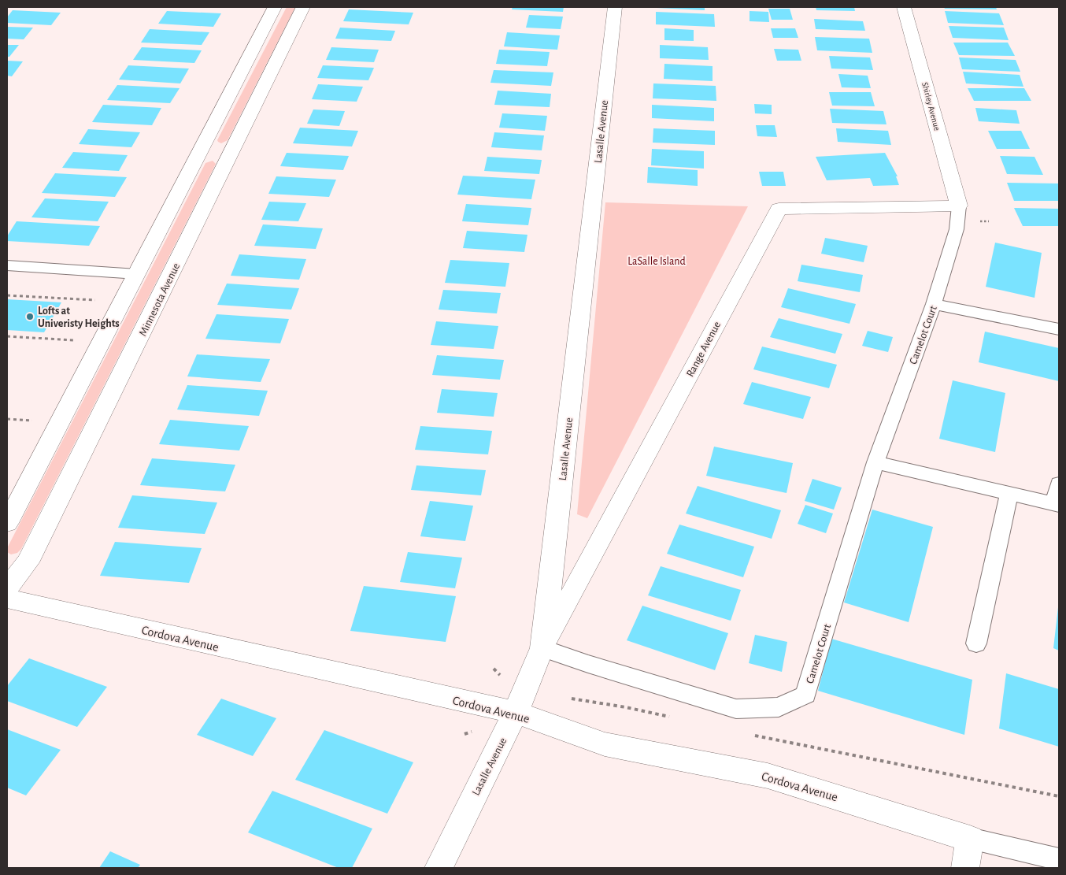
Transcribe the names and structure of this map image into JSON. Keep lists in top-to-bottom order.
{
  "streets": {
    "street": [
      "Shirley Avenue",
      "Lasalle Avenue",
      "Minnesota Avenue",
      "Range Avenue",
      "Cordova Avenue"
    ],
    "lane": ["Camelot Court"]
  },
  "crossings": [
    ["Shirley Avenue", "Camelot Court"],
    ["Shirley Avenue", "Range Avenue"],
    ["Lasalle Avenue", "Camelot Court"],
    ["Lasalle Avenue", "Range Avenue"],
    ["Lasalle Avenue", "Cordova Avenue"],
    ["Camelot Court", "Range Avenue"]
  ],
  "parks": ["LaSalle Island"],
  "places": ["Lofts at Univeristy Heights"]
}
